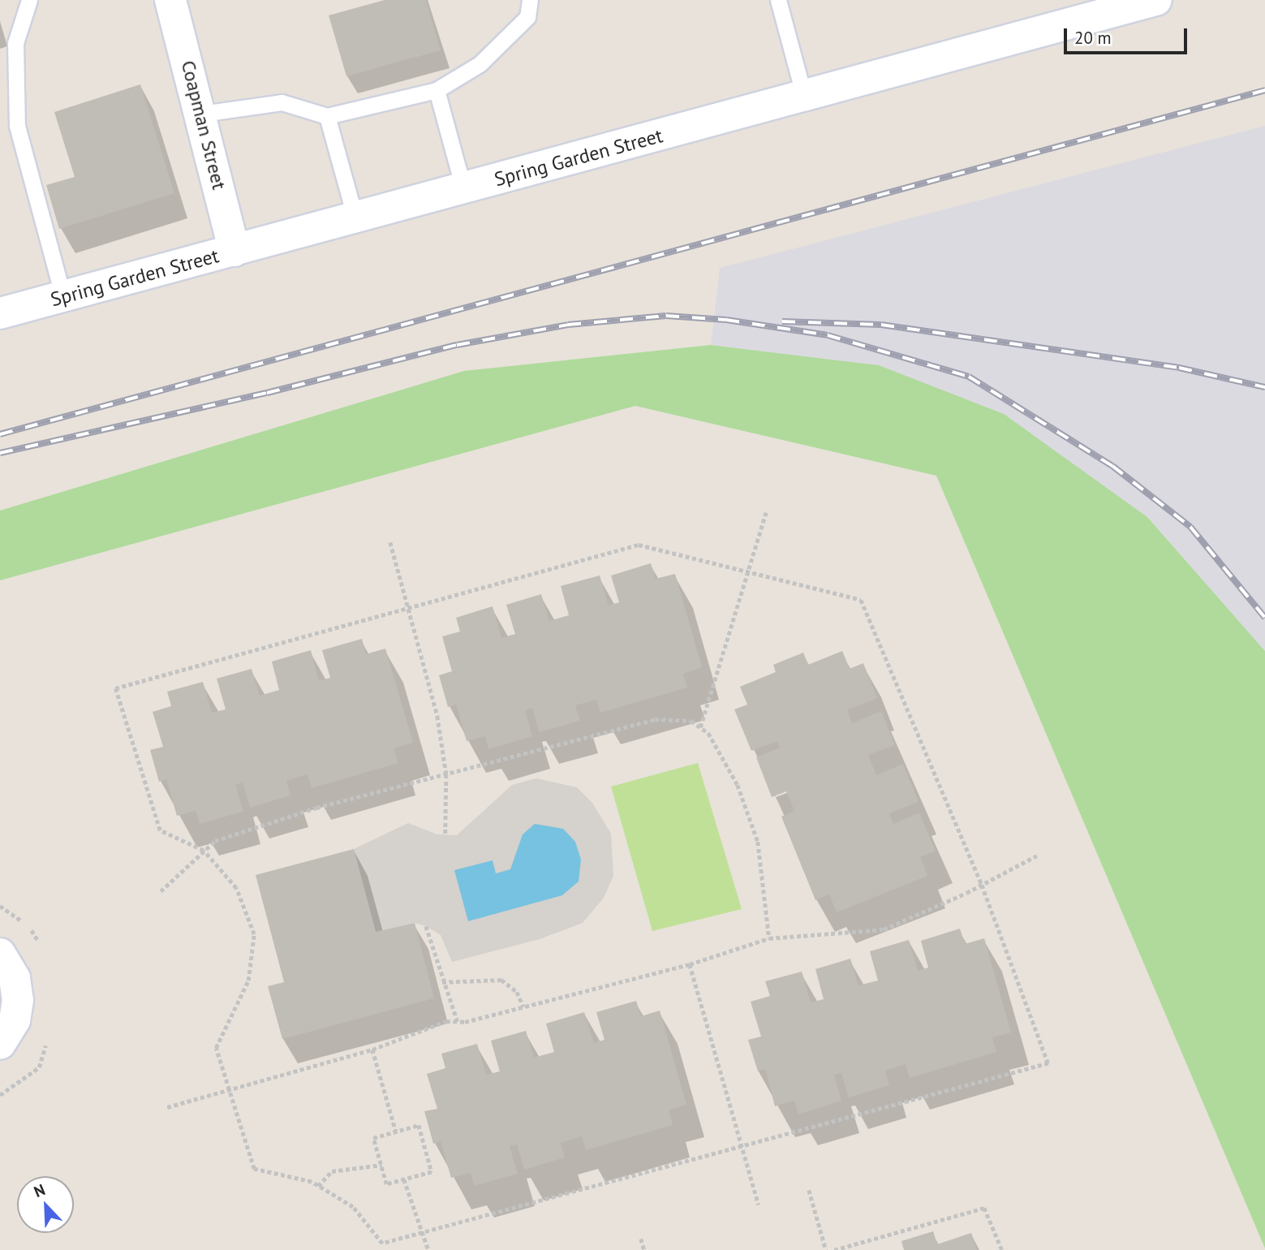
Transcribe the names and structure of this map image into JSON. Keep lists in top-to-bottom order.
{
  "streets": {
    "main road": ["Coapman Street", "Spring Garden Street"]
  },
  "crossings": [
    ["Coapman Street", "Spring Garden Street"]
  ],
  "scale_bar": "20 m",
  "north": "top left"
}
